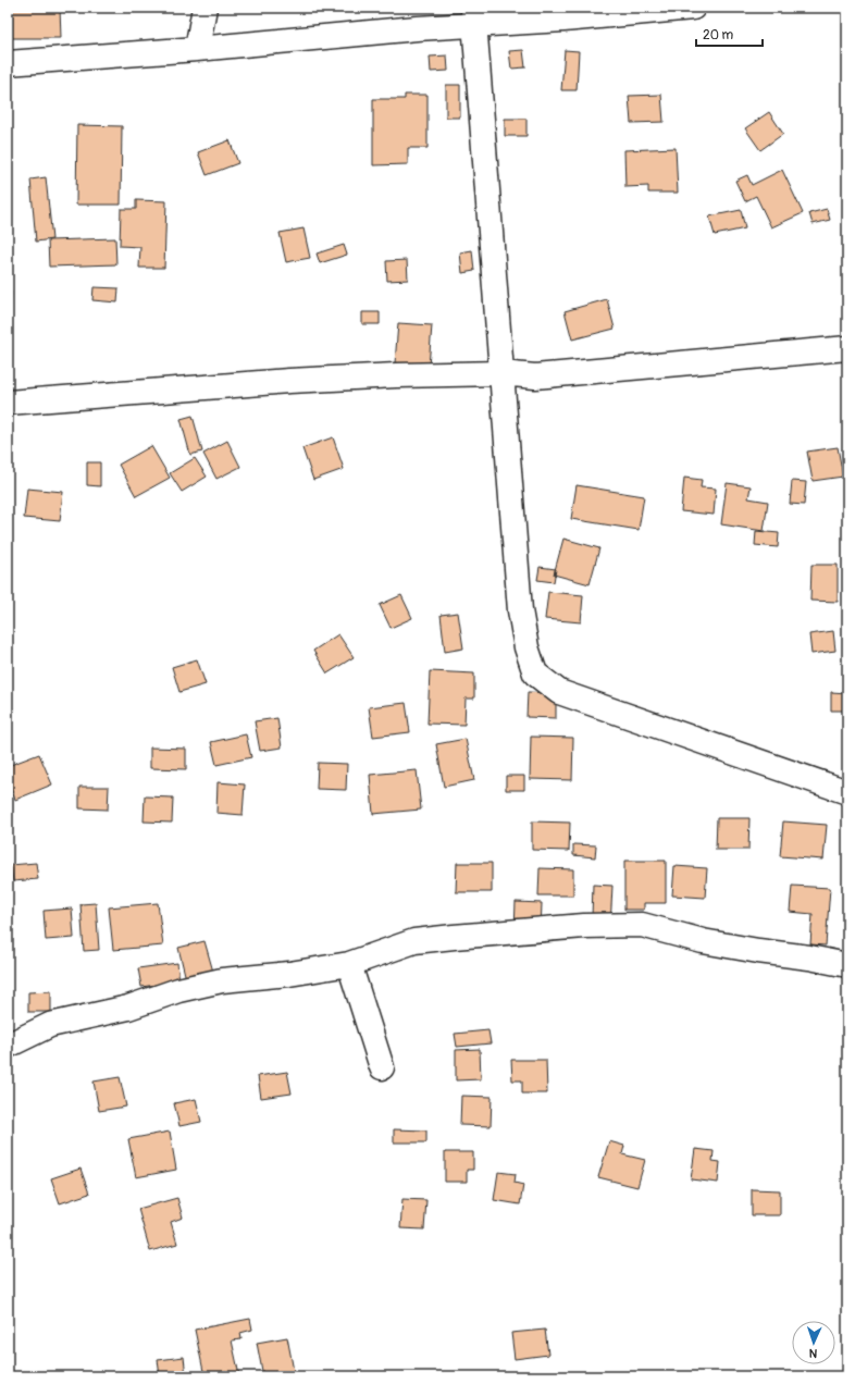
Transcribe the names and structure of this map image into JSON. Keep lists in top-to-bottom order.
{
  "scale_bar": "20 m",
  "north": "bottom"
}
